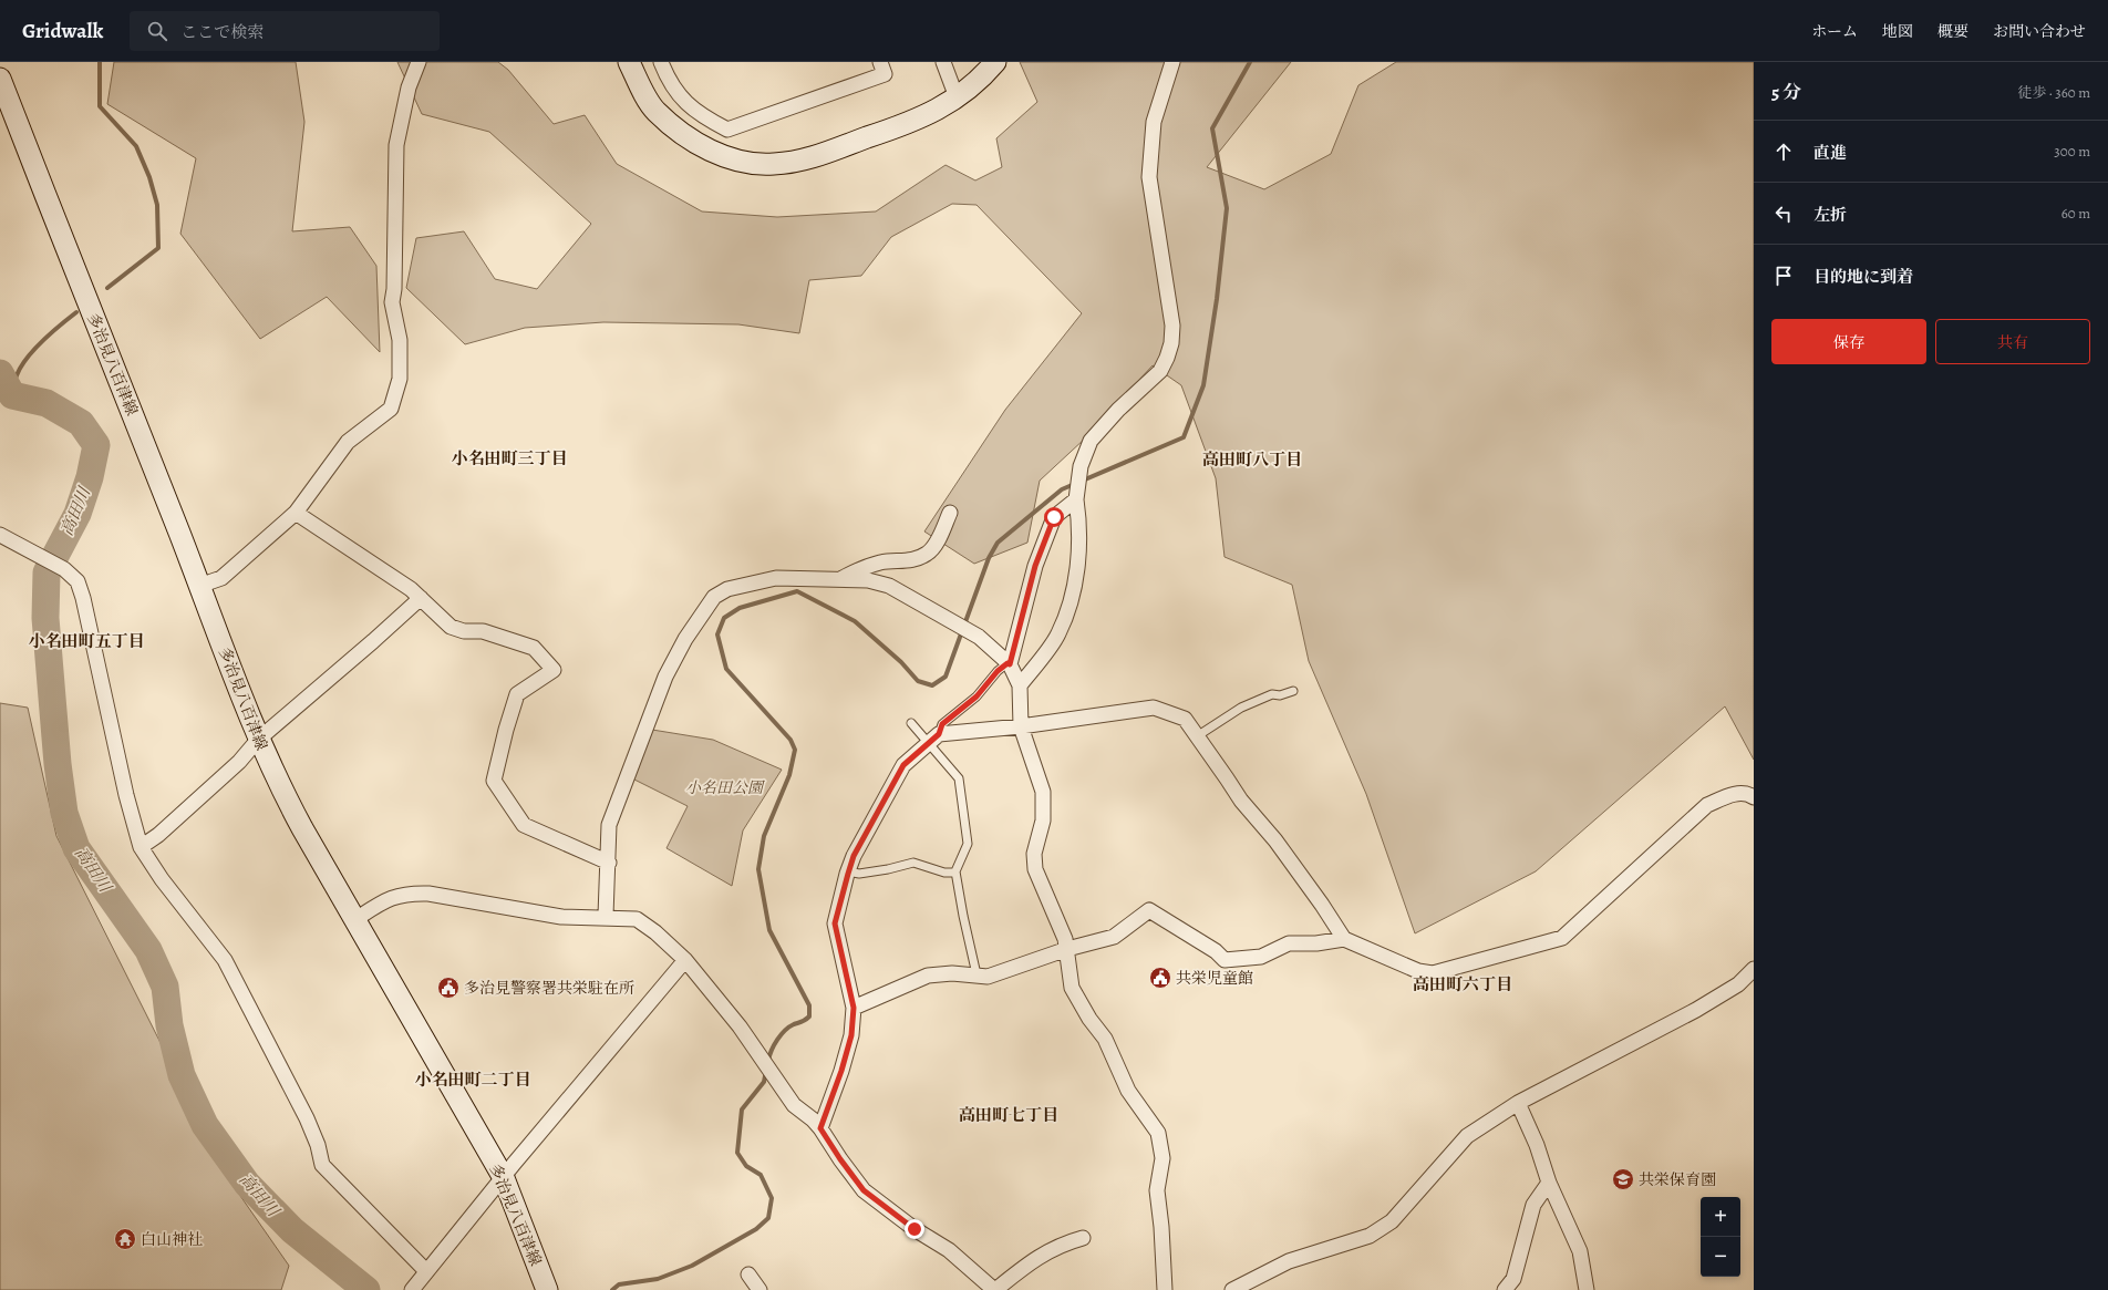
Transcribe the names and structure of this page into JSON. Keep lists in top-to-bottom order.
{
  "streets": {
    "main road": ["多治見八百津線"]
  },
  "districts": [
    "小名田町三丁目",
    "高田町八丁目",
    "小名田町五丁目",
    "高田町六丁目",
    "小名田町二丁目",
    "高田町七丁目"
  ],
  "water": ["高田川"],
  "parks": ["小名田公園"],
  "places": {
    "public building": ["共栄児童館", "多治見警察署共栄駐在所"],
    "school or university": ["共栄保育園"],
    "temple": ["白山神社"]
  },
  "page": {
    "header": "Gridwalk",
    "search": "ここで検索",
    "nav": [
      "ホーム",
      "地図",
      "概要",
      "お問い合わせ"
    ],
    "heading": ["5 分", "徒歩 · 360 m"],
    "list": [
      ["直進", "300 m"],
      ["左折", "60 m"],
      "目的地に到着"
    ],
    "buttons": ["保存", "共有"],
    "map_buttons": ["+", "−"]
  }
}
